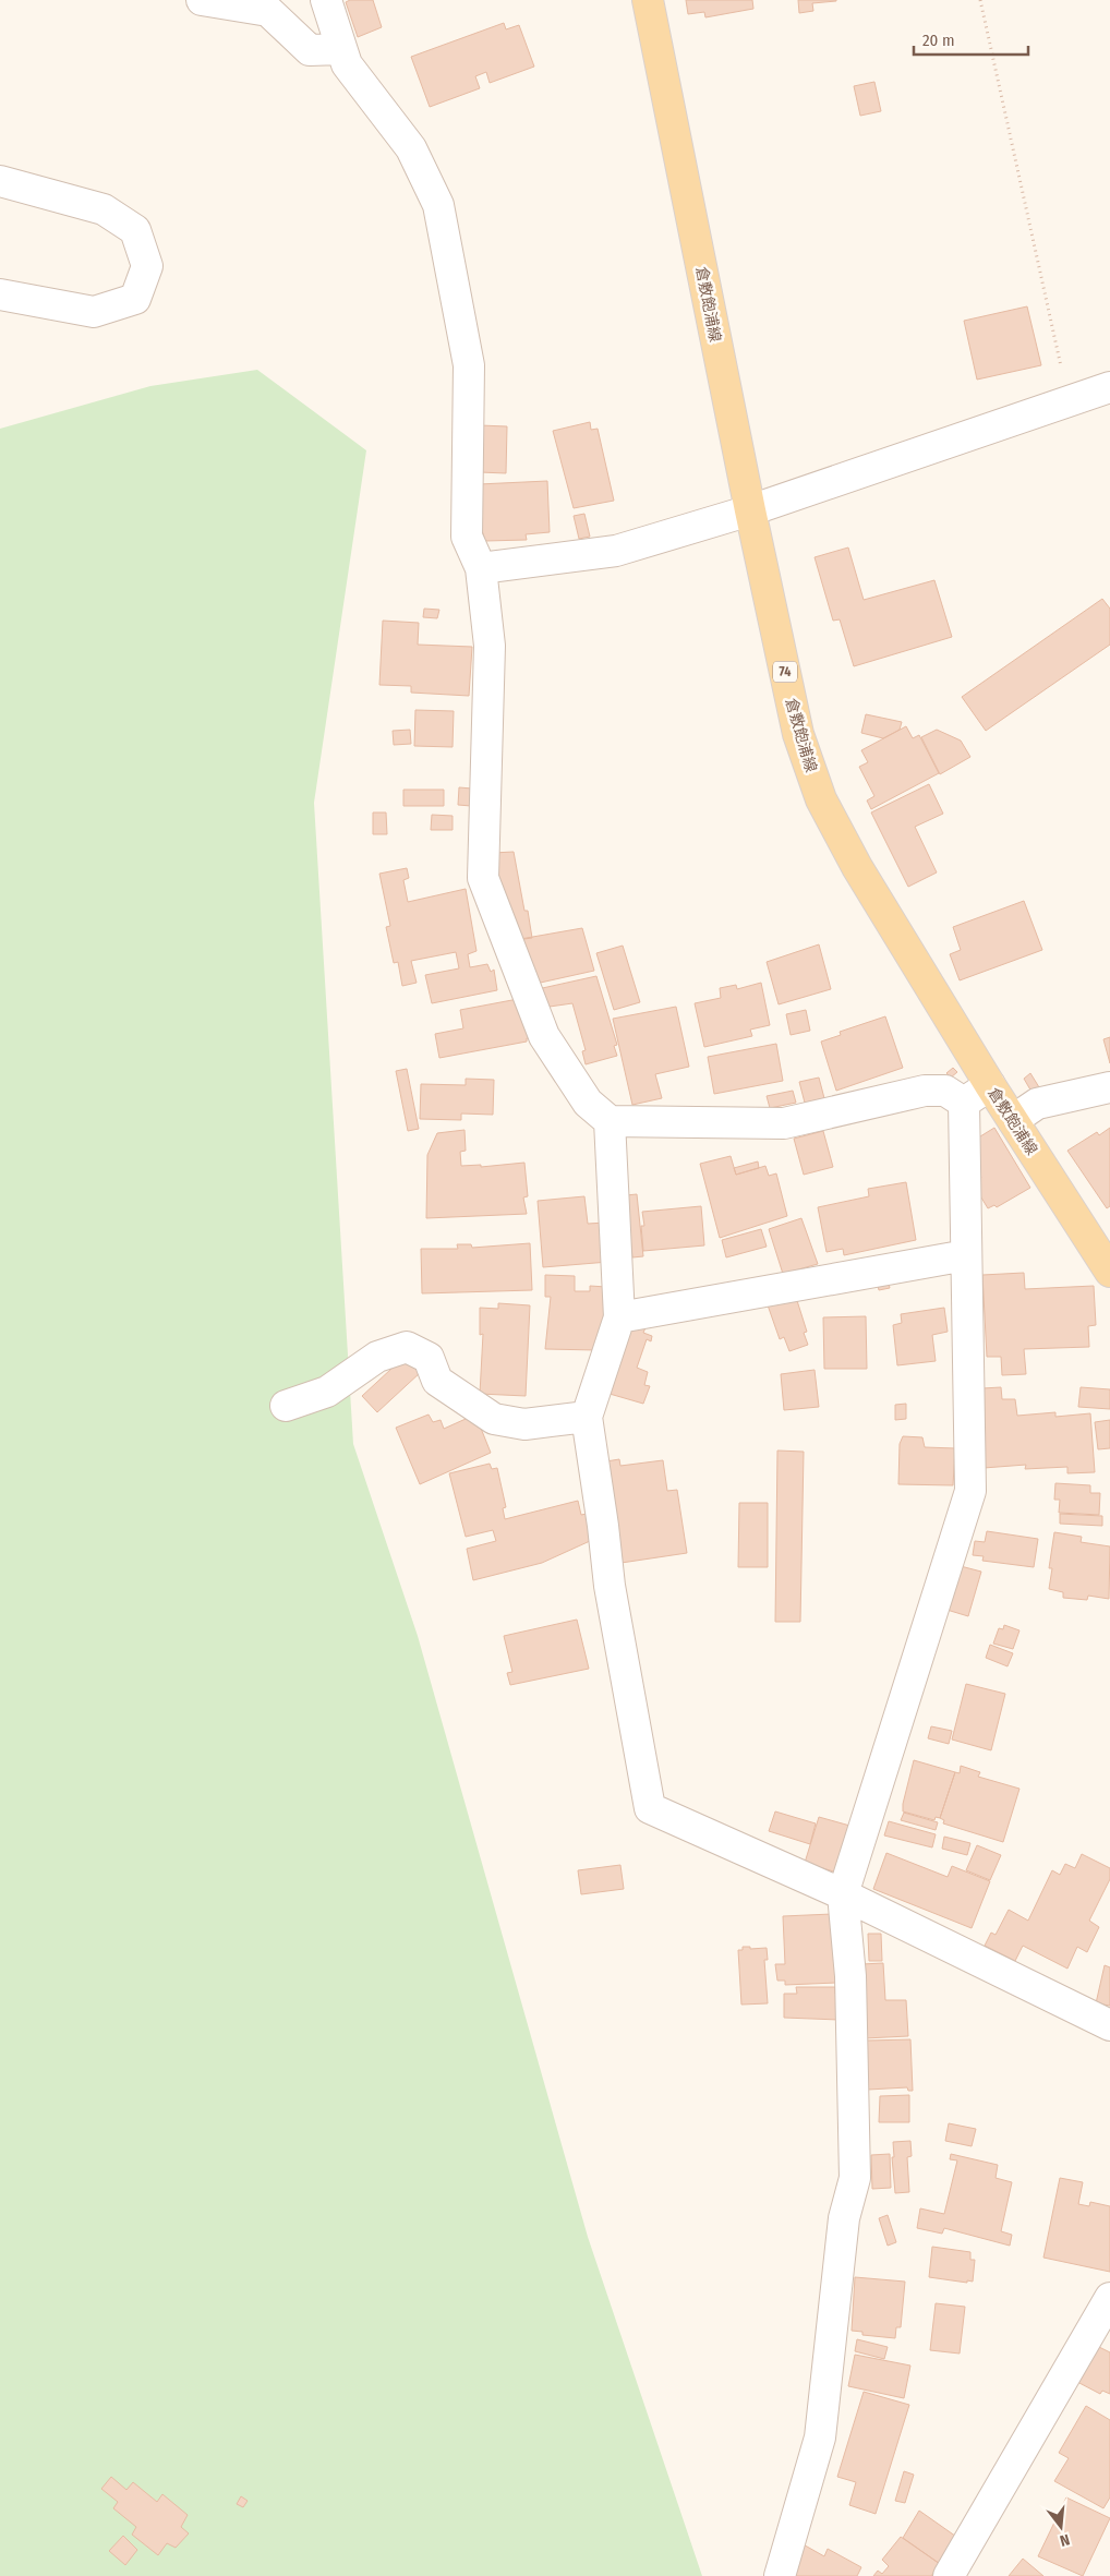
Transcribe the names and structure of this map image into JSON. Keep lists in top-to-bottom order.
{
  "streets": {
    "main road": ["倉敷飽浦線", "74"]
  },
  "scale_bar": "20 m",
  "north": "bottom"
}
